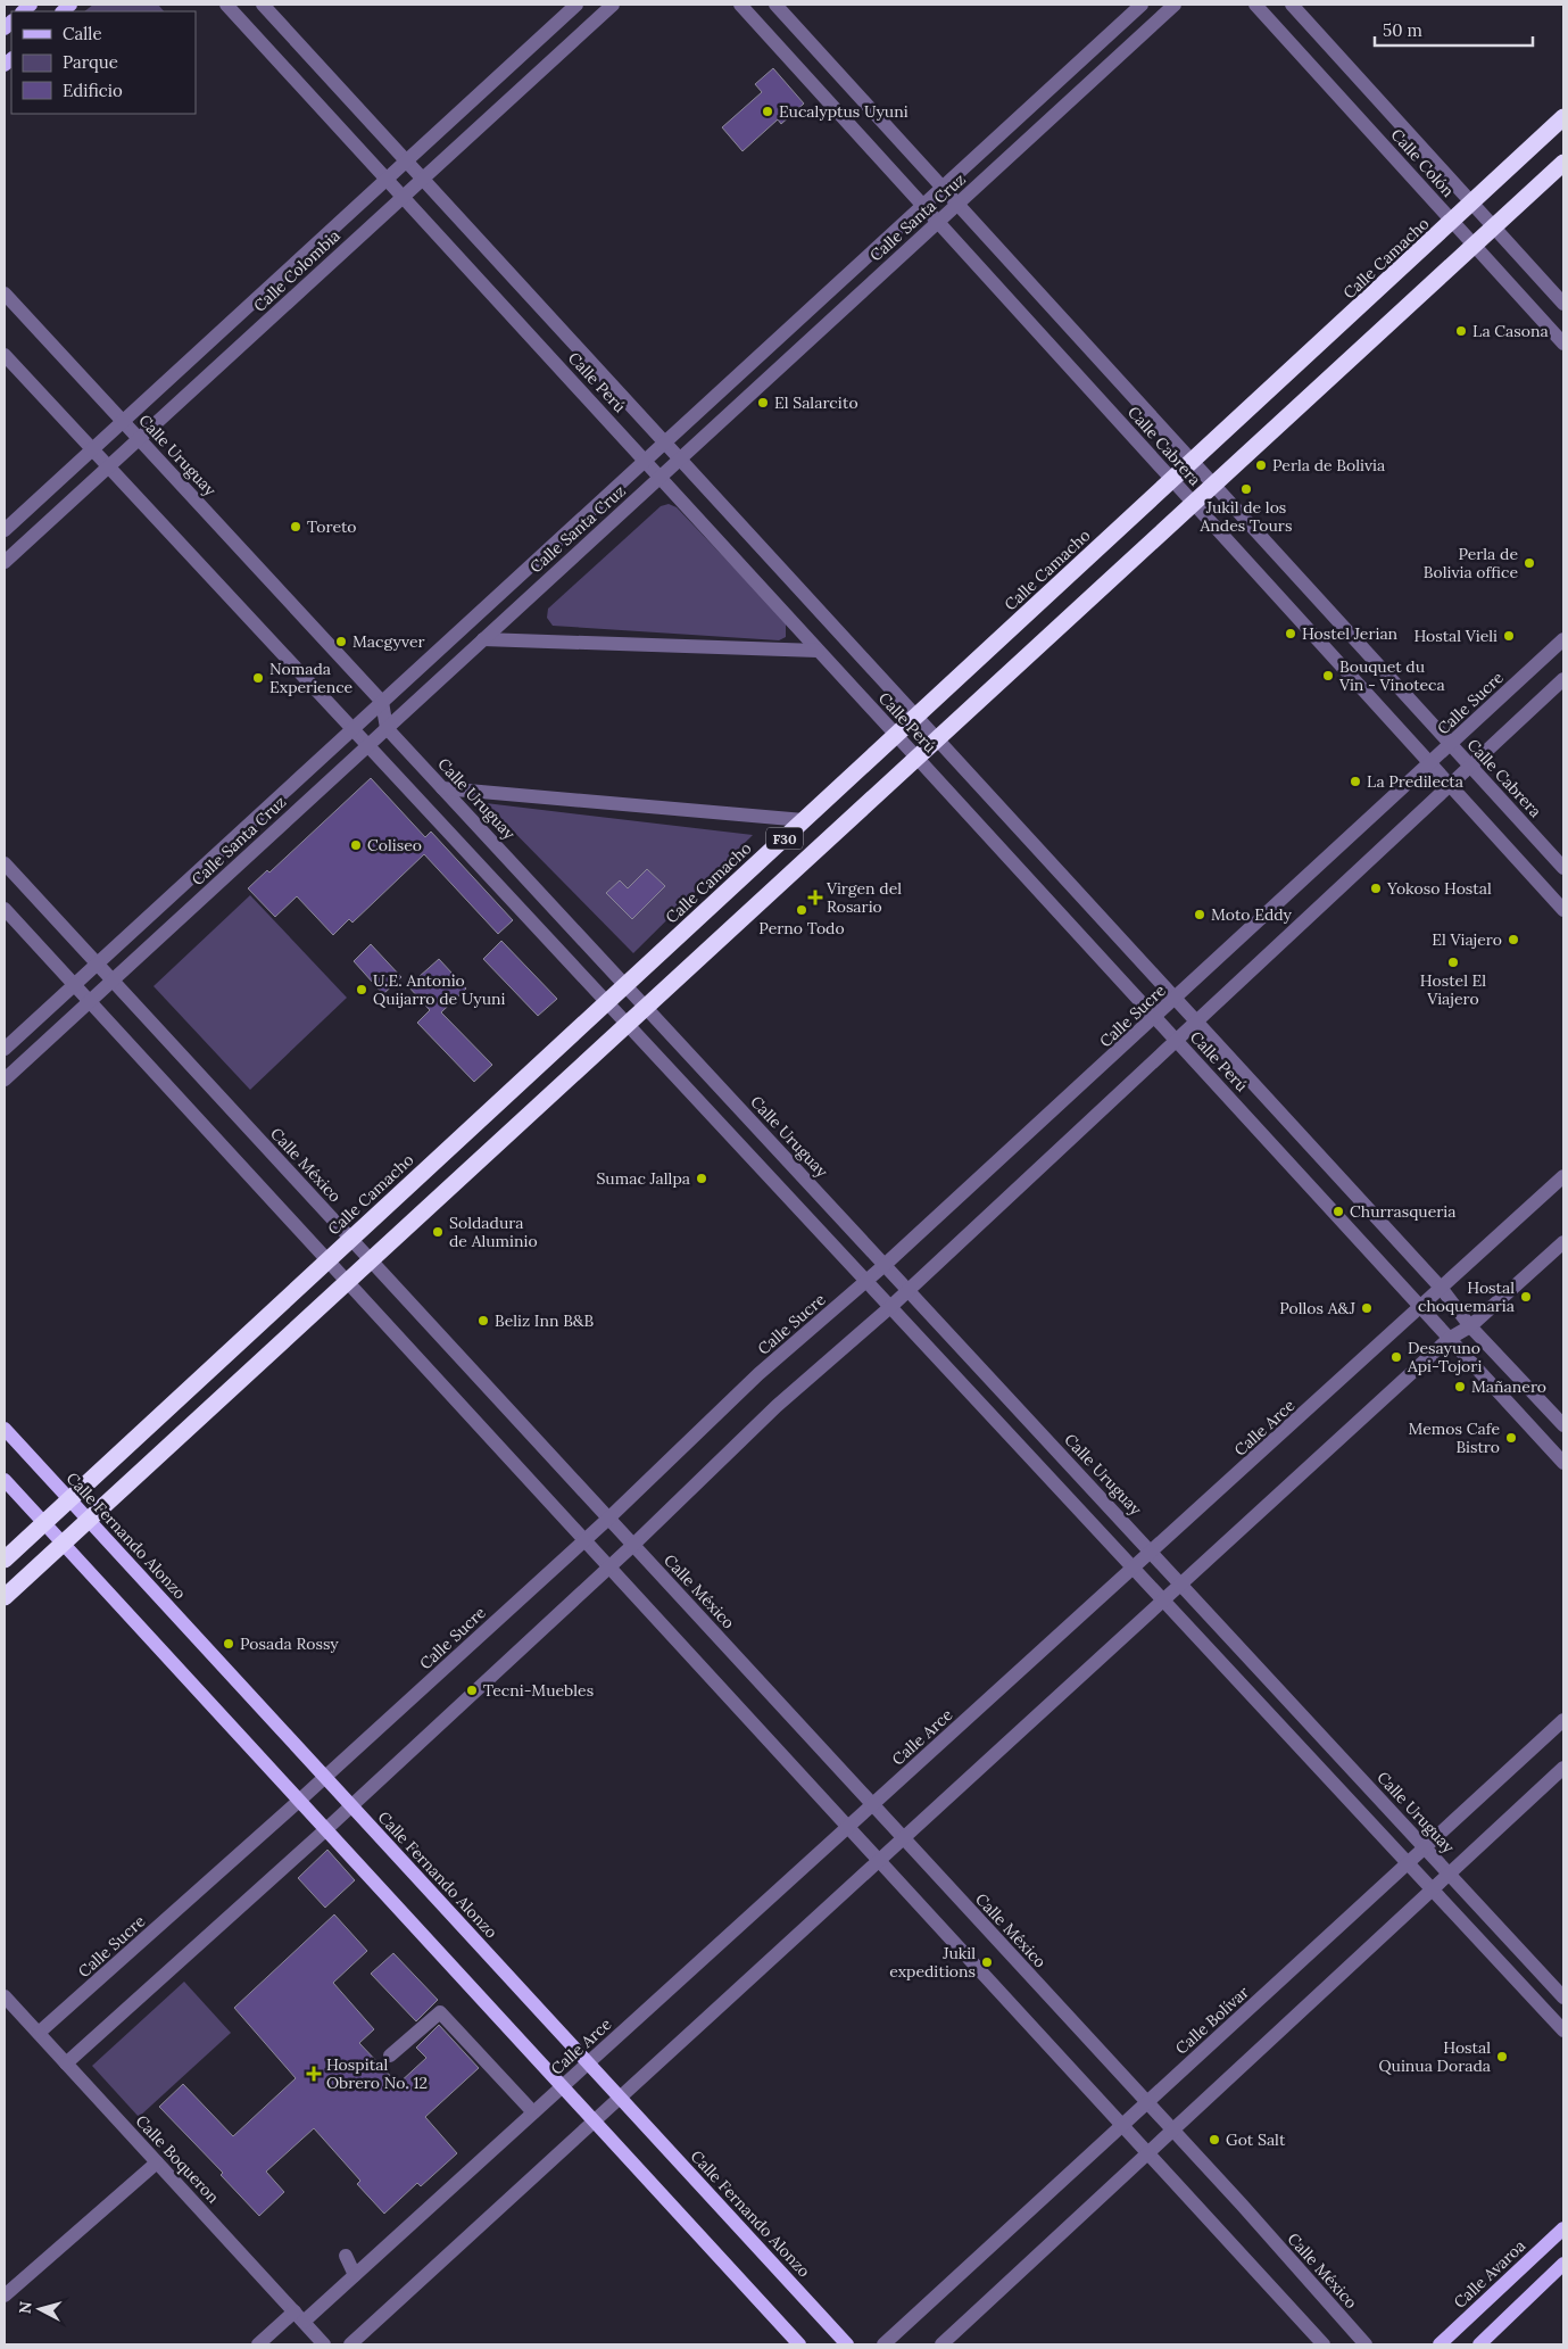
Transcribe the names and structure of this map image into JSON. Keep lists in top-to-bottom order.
{
  "streets": {
    "highway": ["Calle Camacho", "F30"],
    "main road": ["Calle Fernando Alonzo", "Calle Avaroa"],
    "street": [
      "Calle Colón",
      "Calle Santa Cruz",
      "Calle Colombia",
      "Calle Perú",
      "Calle Cabrera",
      "Calle Uruguay",
      "Calle Sucre",
      "Calle México",
      "Calle Arce",
      "Calle Bolívar",
      "Calle Boqueron"
    ]
  },
  "crossings": [
    ["Calle Colón", "Calle Camacho"],
    ["Calle Colón", "F30"],
    ["Calle Santa Cruz", "Calle Perú"],
    ["Calle Santa Cruz", "Calle Cabrera"],
    ["Calle Santa Cruz", "Calle Uruguay"],
    ["Calle Santa Cruz", "Calle México"],
    ["Calle Camacho", "Calle Perú"],
    ["Calle Camacho", "Calle Cabrera"],
    ["Calle Camacho", "Calle Uruguay"],
    ["Calle Camacho", "Calle México"],
    ["Calle Camacho", "Calle Fernando Alonzo"],
    ["Calle Colombia", "Calle Perú"],
    ["Calle Colombia", "Calle Uruguay"],
    ["Calle Perú", "Calle Sucre"],
    ["Calle Perú", "F30"],
    ["Calle Perú", "Calle Arce"],
    ["Calle Cabrera", "Calle Sucre"],
    ["Calle Cabrera", "F30"],
    ["Calle Uruguay", "Calle Sucre"],
    ["Calle Uruguay", "F30"],
    ["Calle Uruguay", "Calle Arce"],
    ["Calle Uruguay", "Calle Bolívar"],
    ["Calle Sucre", "Calle México"],
    ["Calle Sucre", "Calle Fernando Alonzo"],
    ["Calle Sucre", "Calle Boqueron"],
    ["F30", "Calle México"],
    ["F30", "Calle Fernando Alonzo"],
    ["Calle México", "Calle Arce"],
    ["Calle México", "Calle Bolívar"],
    ["Calle Arce", "Calle Fernando Alonzo"],
    ["Calle Arce", "Calle Boqueron"]
  ],
  "places": {
    "other": [
      "Eucalyptus Uyuni",
      "La Casona",
      "El Salarcito",
      "Perla de Bolivia",
      "Jukil de los Andes Tours",
      "Toreto",
      "Perla de Bolivia office",
      "Hostel Jerian",
      "Hostal Vieli",
      "Macgyver",
      "Bouquet du Vin - Vinoteca",
      "Nomada Experience",
      "La Predilecta",
      "Coliseo",
      "Yokoso Hostal",
      "Perno Todo",
      "Moto Eddy",
      "El Viajero",
      "Hostel El Viajero",
      "U.E. Antonio Quijarro de Uyuni",
      "Sumac Jallpa",
      "Churrasqueria",
      "Soldadura de Aluminio",
      "Hostal choquemaria",
      "Pollos A&J",
      "Beliz Inn B&B",
      "Desayuno Api-Tojori",
      "Mañanero",
      "Memos Cafe Bistro",
      "Posada Rossy",
      "Tecni-Muebles",
      "Jukil expeditions",
      "Hostal Quinua Dorada",
      "Got Salt"
    ],
    "health": ["Virgen del Rosario", "Hospital Obrero No. 12"]
  },
  "legend": ["Calle", "Parque", "Edificio"],
  "scale_bar": "50 m",
  "north": "left"
}
